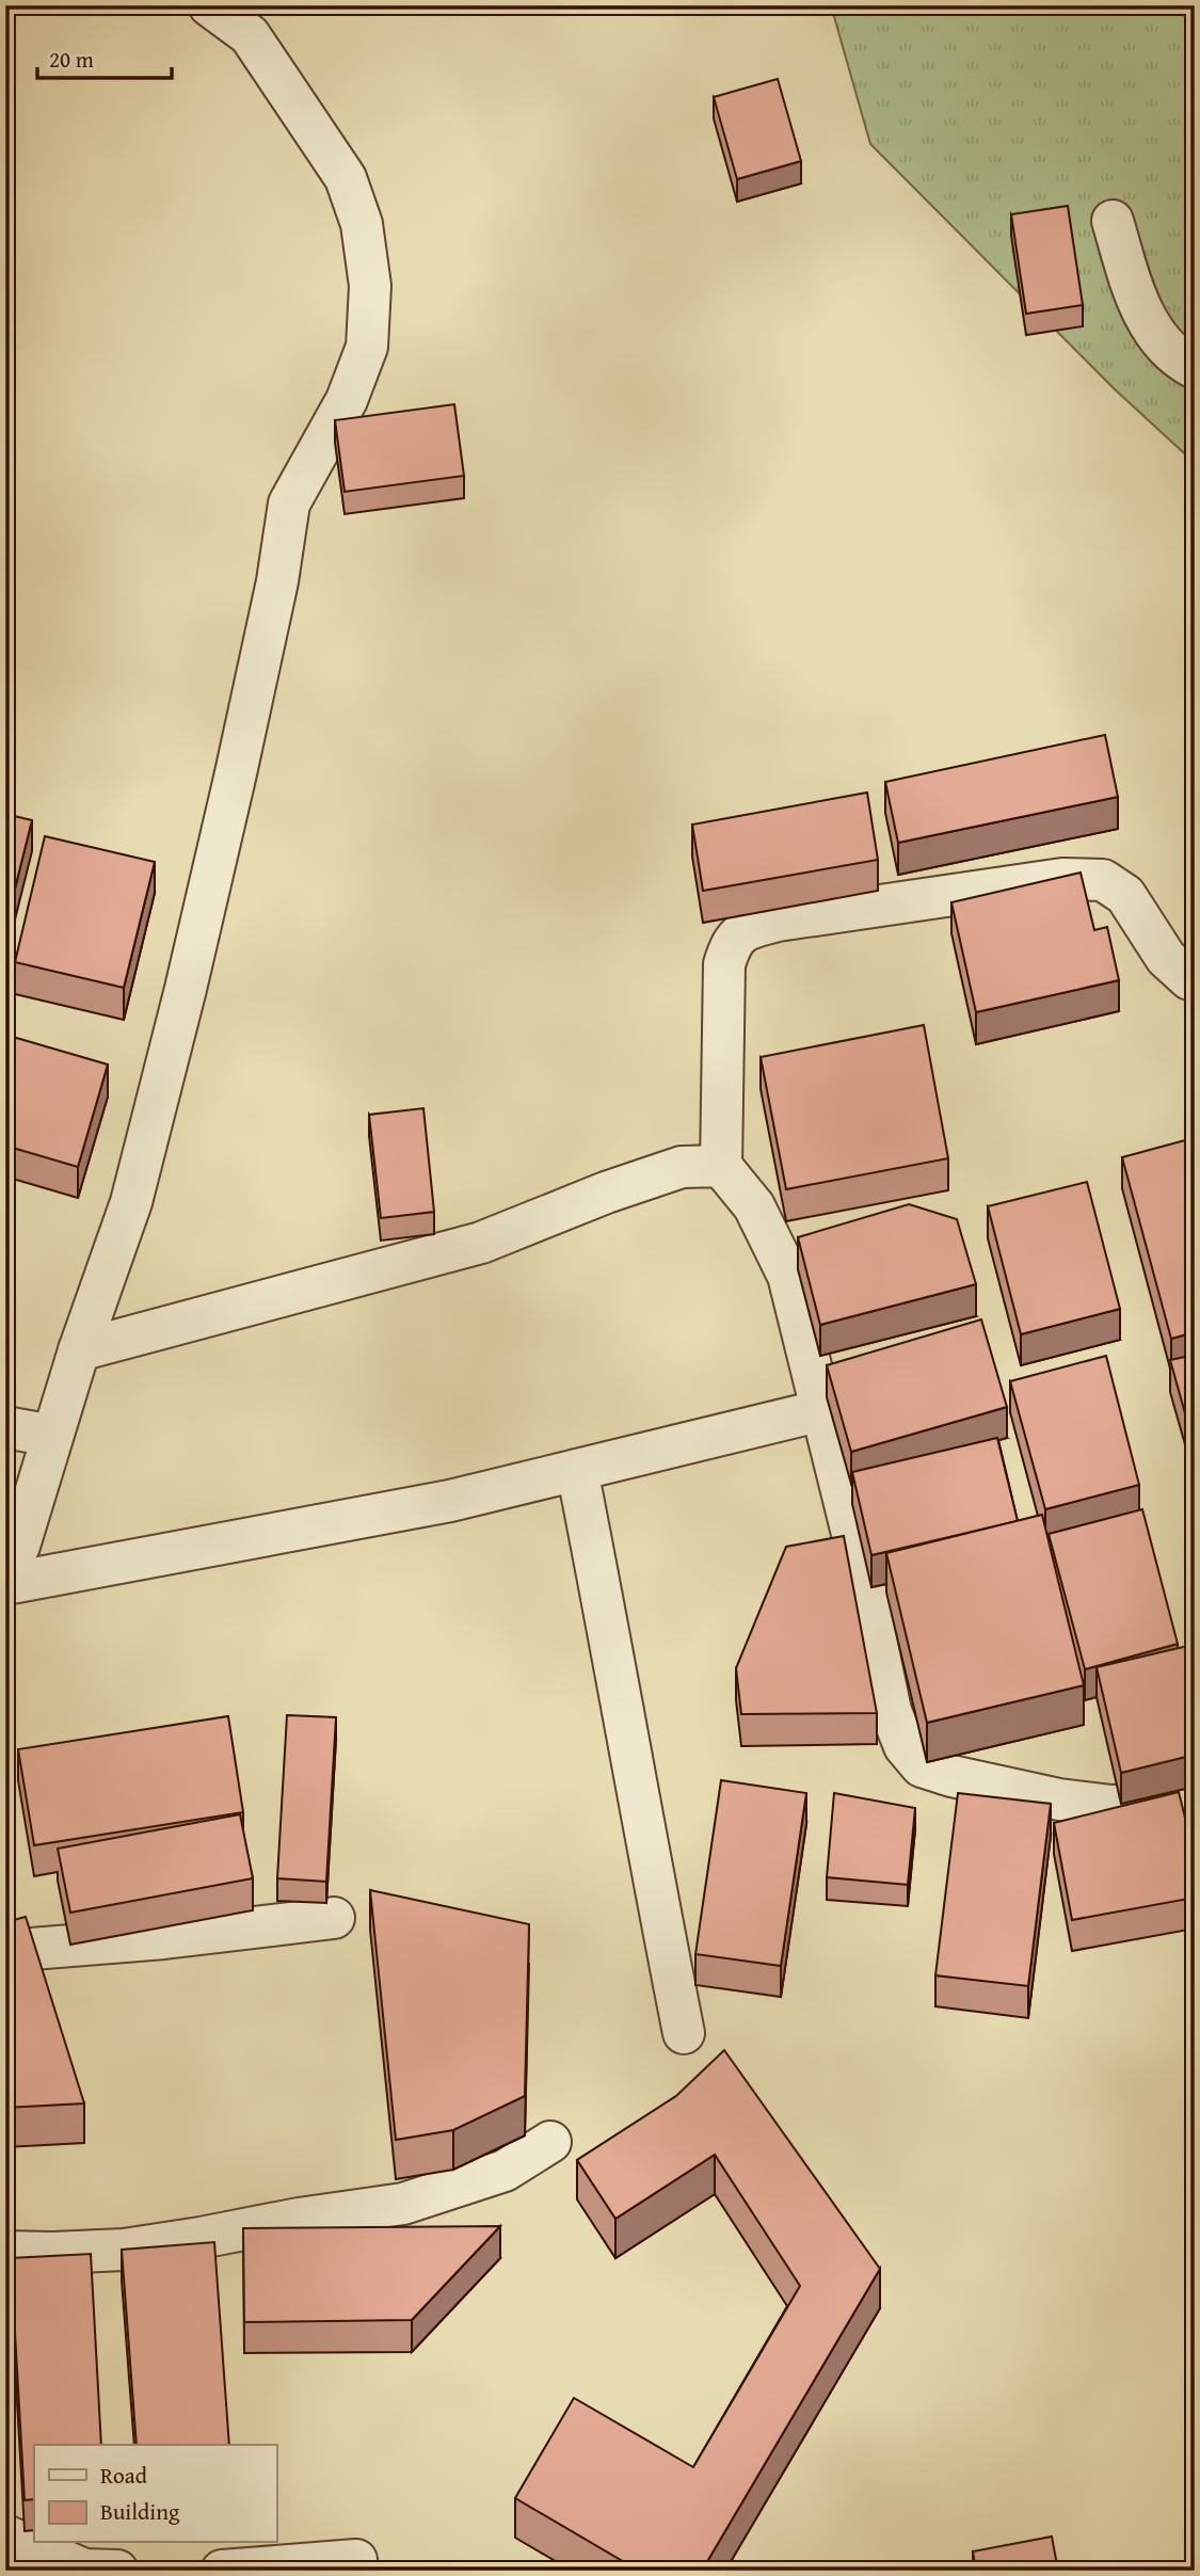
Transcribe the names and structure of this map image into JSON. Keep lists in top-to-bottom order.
{
  "legend": ["Road", "Building"],
  "scale_bar": "20 m"
}
